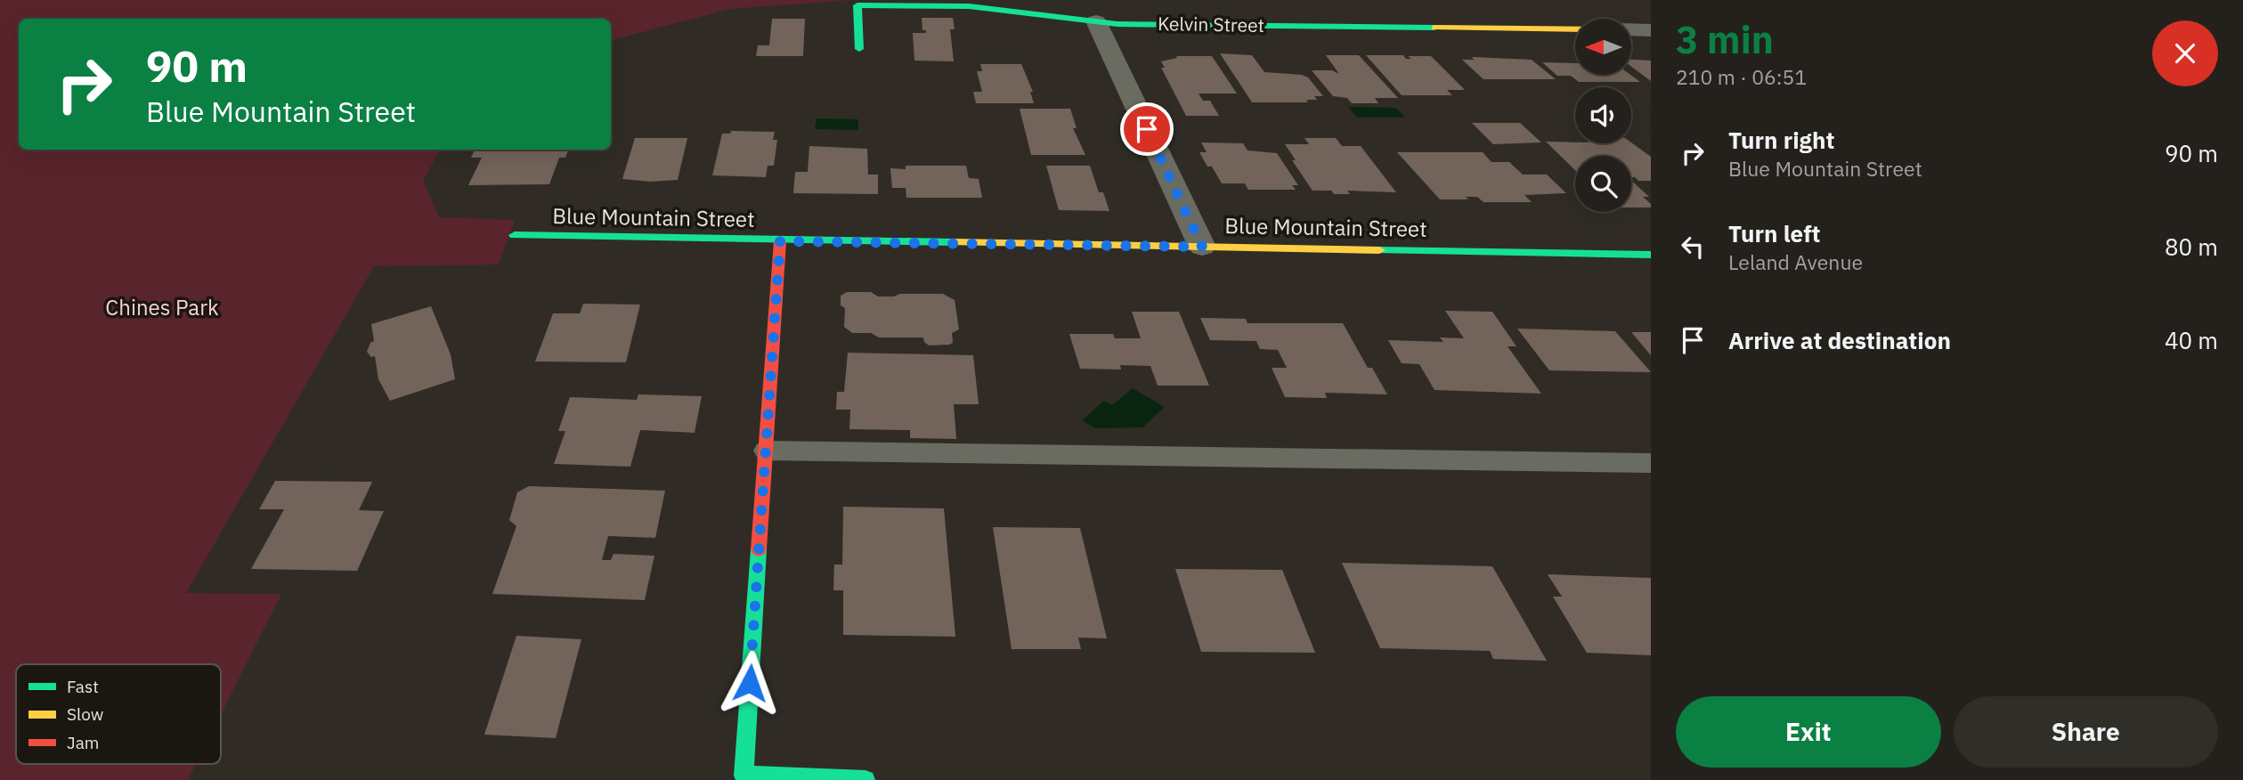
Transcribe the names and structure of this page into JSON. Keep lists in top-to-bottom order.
{
  "streets": {
    "street": ["Kelvin Street", "Blue Mountain Street"]
  },
  "parks": ["Chines Park"],
  "legend": ["Fast", "Slow", "Jam"],
  "north": "left",
  "page": {
    "heading": ["3 min", "210 m · 06:51"],
    "turn": ["90 m", "Blue Mountain Street"],
    "list": [
      {
        "name": "Turn right",
        "note": "Blue Mountain Street",
        "value": "90 m"
      },
      {
        "name": "Turn left",
        "note": "Leland Avenue",
        "value": "80 m"
      },
      {
        "name": "Arrive at destination",
        "value": "40 m"
      }
    ],
    "buttons": ["Exit", "Share"]
  }
}
